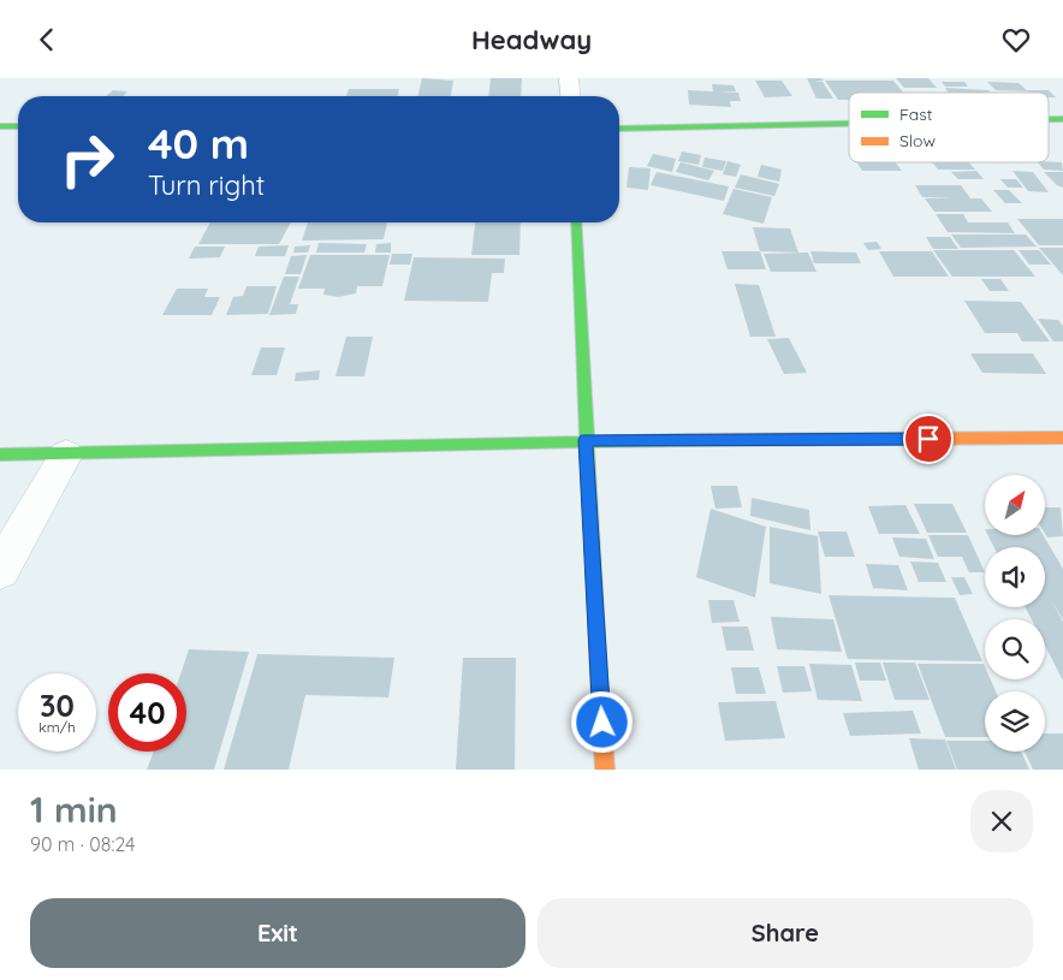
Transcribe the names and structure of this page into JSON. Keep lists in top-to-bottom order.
{
  "legend": ["Fast", "Slow"],
  "north": "top right",
  "page": {
    "header": "Headway",
    "turn": ["40 m", "Turn right"],
    "speed": "30 km/h",
    "limit": "40",
    "heading": ["1 min", "90 m · 08:24"],
    "buttons": ["Exit", "Share"]
  }
}
